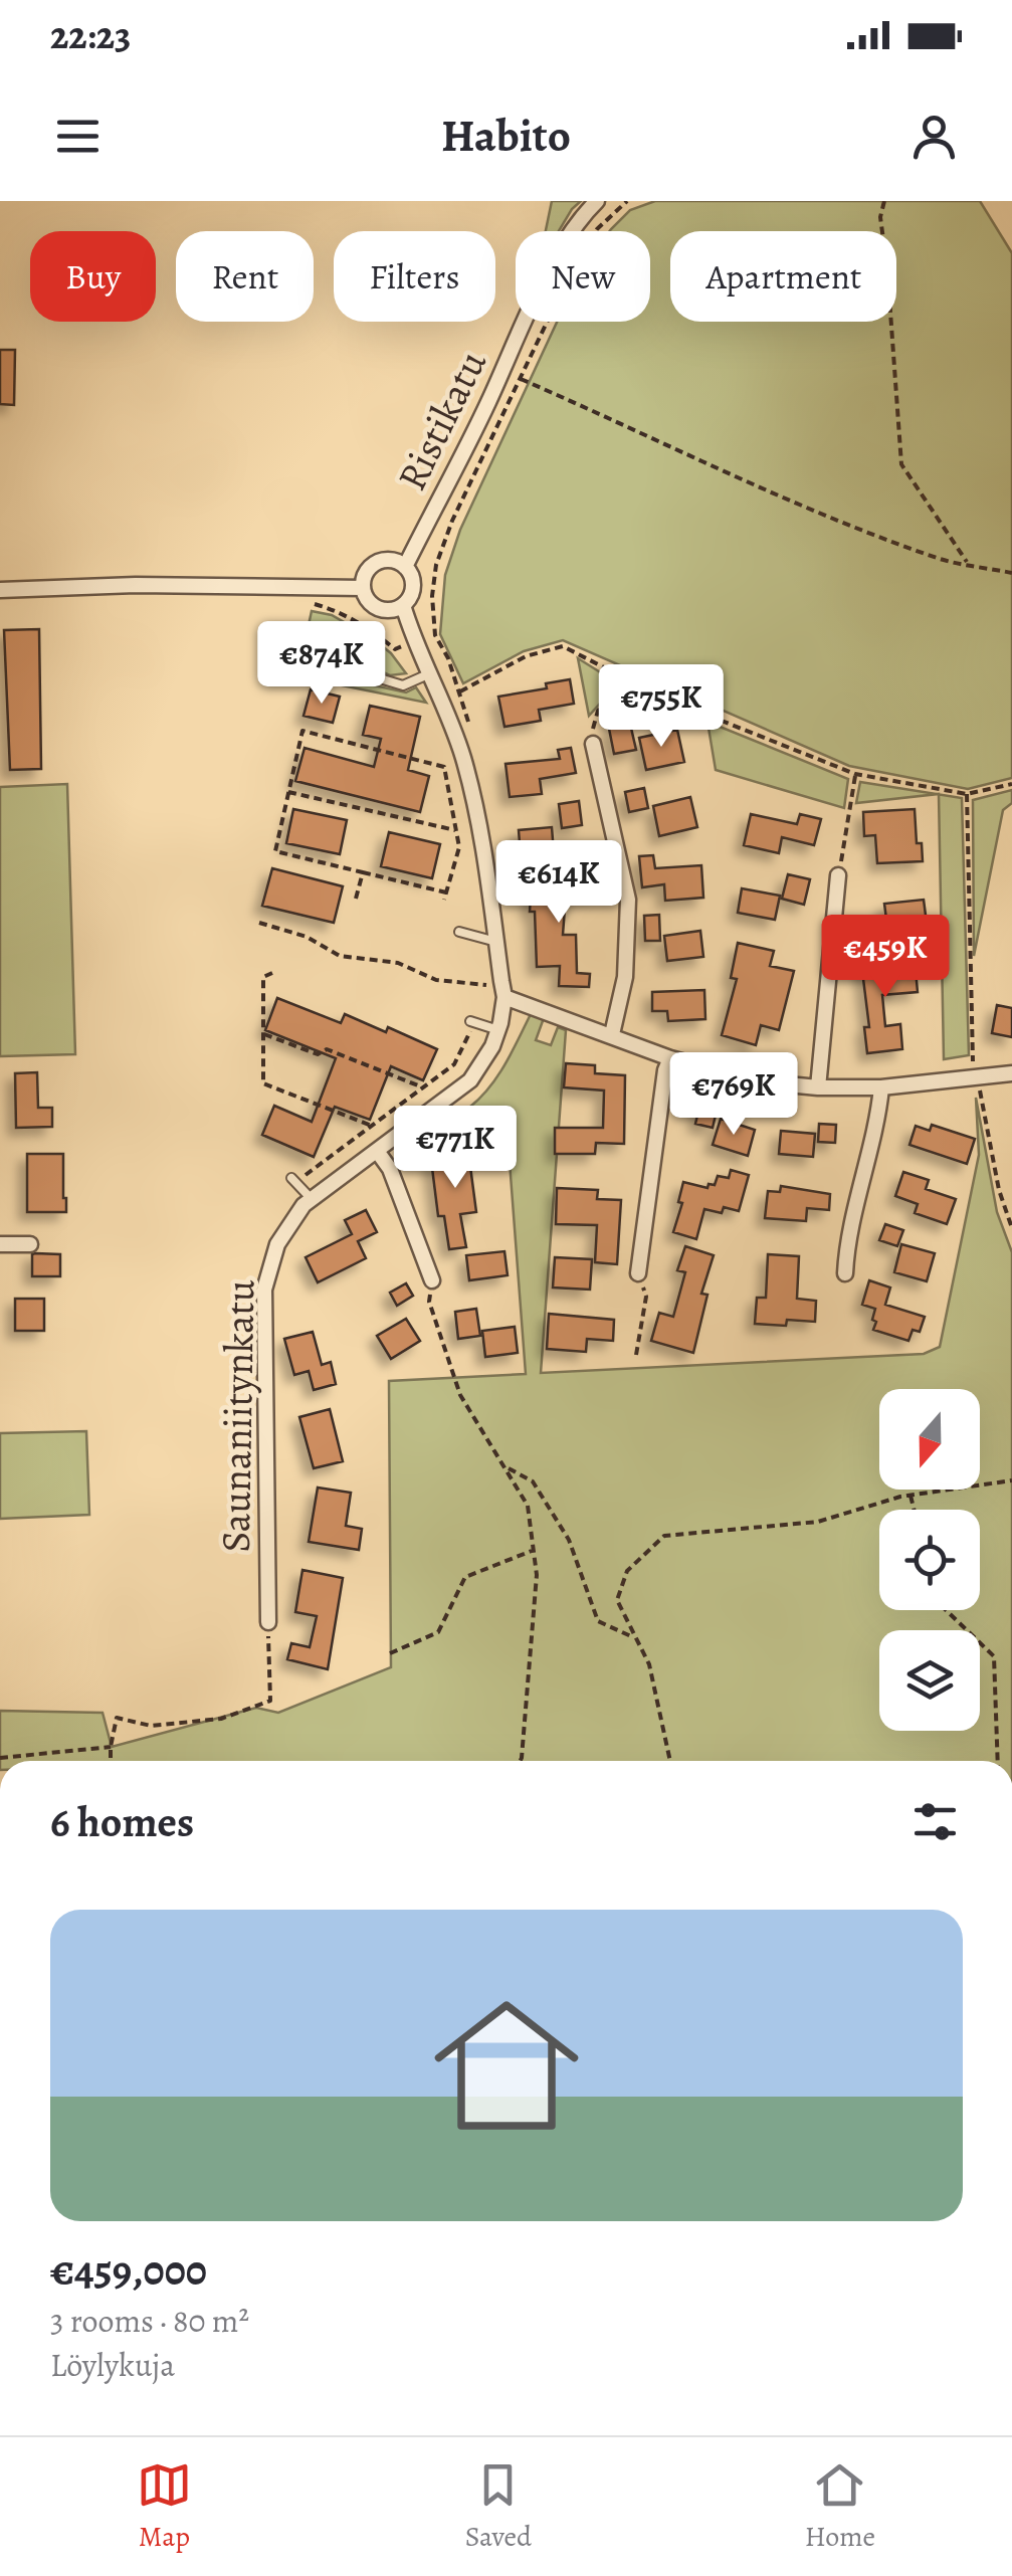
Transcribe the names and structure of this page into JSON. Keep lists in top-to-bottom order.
{
  "streets": {
    "street": ["Ristikatu", "Saunaniitynkatu"]
  },
  "crossings": [
    ["Ristikatu", "Saunaniitynkatu"]
  ],
  "north": "bottom",
  "page": {
    "status": "22:23",
    "header": "Habito",
    "chip": [
      "Buy",
      "Rent",
      "Filters",
      "New",
      "Apartment"
    ],
    "price": [
      "€874K",
      "€755K",
      "€614K",
      "€459K",
      "€769K",
      "€771K"
    ],
    "heading": "6 homes",
    "list": [
      {
        "name": "€459,000",
        "note": "3 rooms · 80 m² · Löylykuja"
      }
    ],
    "tabs": ["Map", "Saved", "Home"]
  }
}
